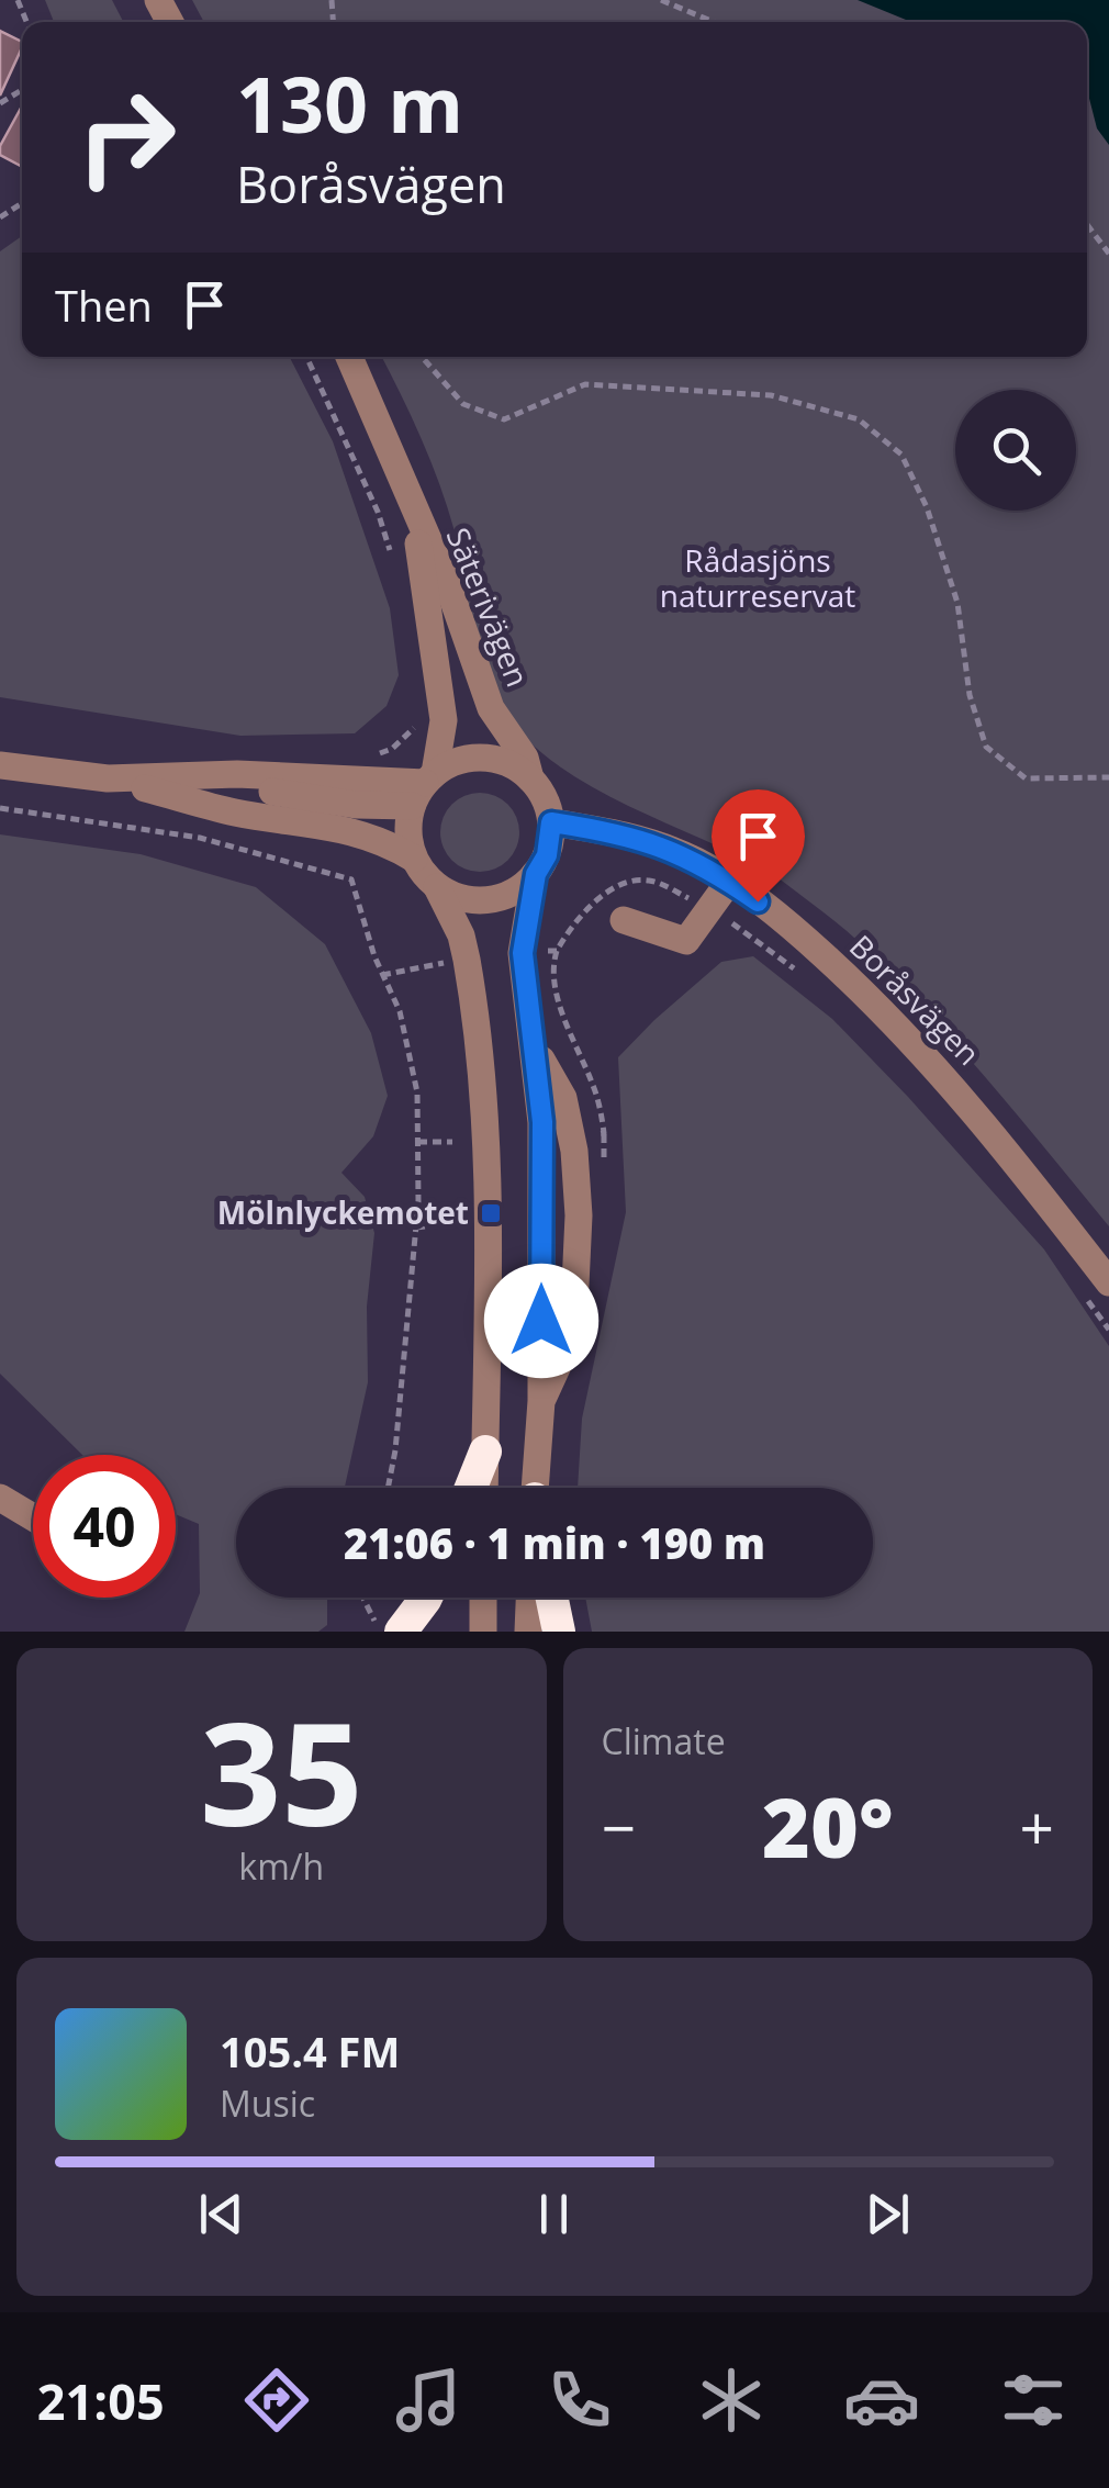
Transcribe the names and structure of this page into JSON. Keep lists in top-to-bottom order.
{
  "streets": {
    "street": ["Säterivägen", "Boråsvägen"]
  },
  "crossings": [
    ["Säterivägen", "Boråsvägen"]
  ],
  "parks": ["Rådasjöns naturreservat"],
  "places": {
    "transit": ["Mölnlyckemotet"]
  },
  "page": {
    "turn": ["130 m", "Boråsvägen"],
    "then": "Then",
    "limit": "40",
    "trip": "21:06 · 1 min · 190 m",
    "tile": [
      ["35", "km/h"],
      "Climate"
    ],
    "heat": ["−", "20°", "+"],
    "song": ["105.4 FM", "Music"],
    "tabs": "21:05"
  }
}
